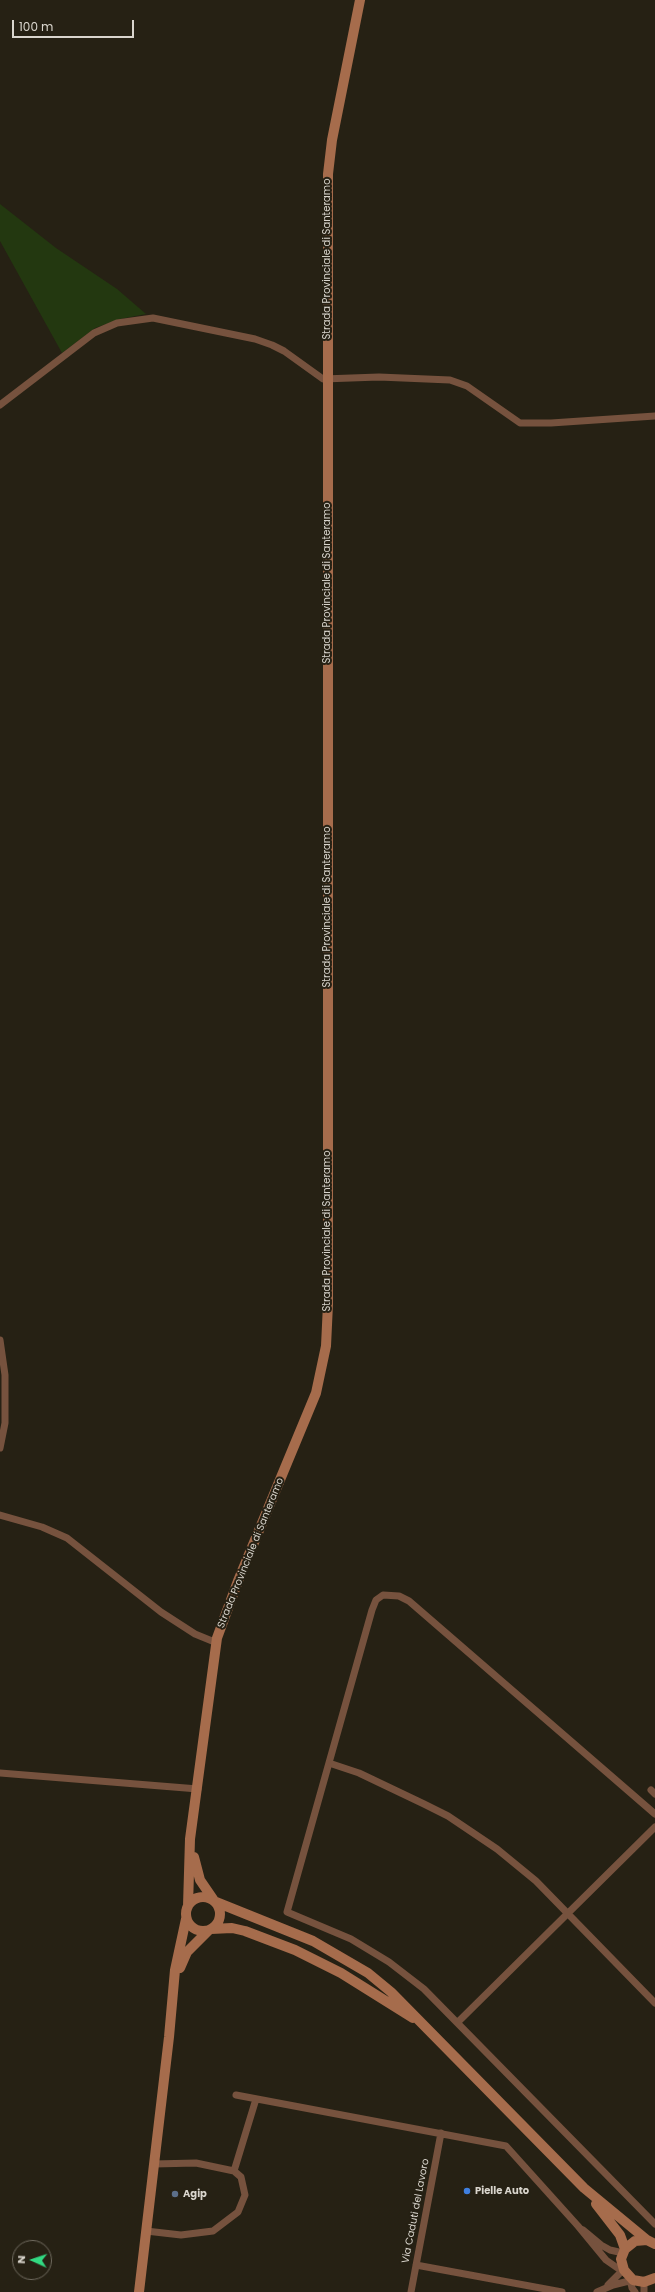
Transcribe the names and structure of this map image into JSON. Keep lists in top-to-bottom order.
{
  "streets": {
    "main road": ["Strada Provinciale di Santeramo"],
    "street": ["Via Caduti del Lavoro"]
  },
  "places": ["Pielle Auto", "Agip"],
  "scale_bar": "100 m",
  "north": "left"
}
